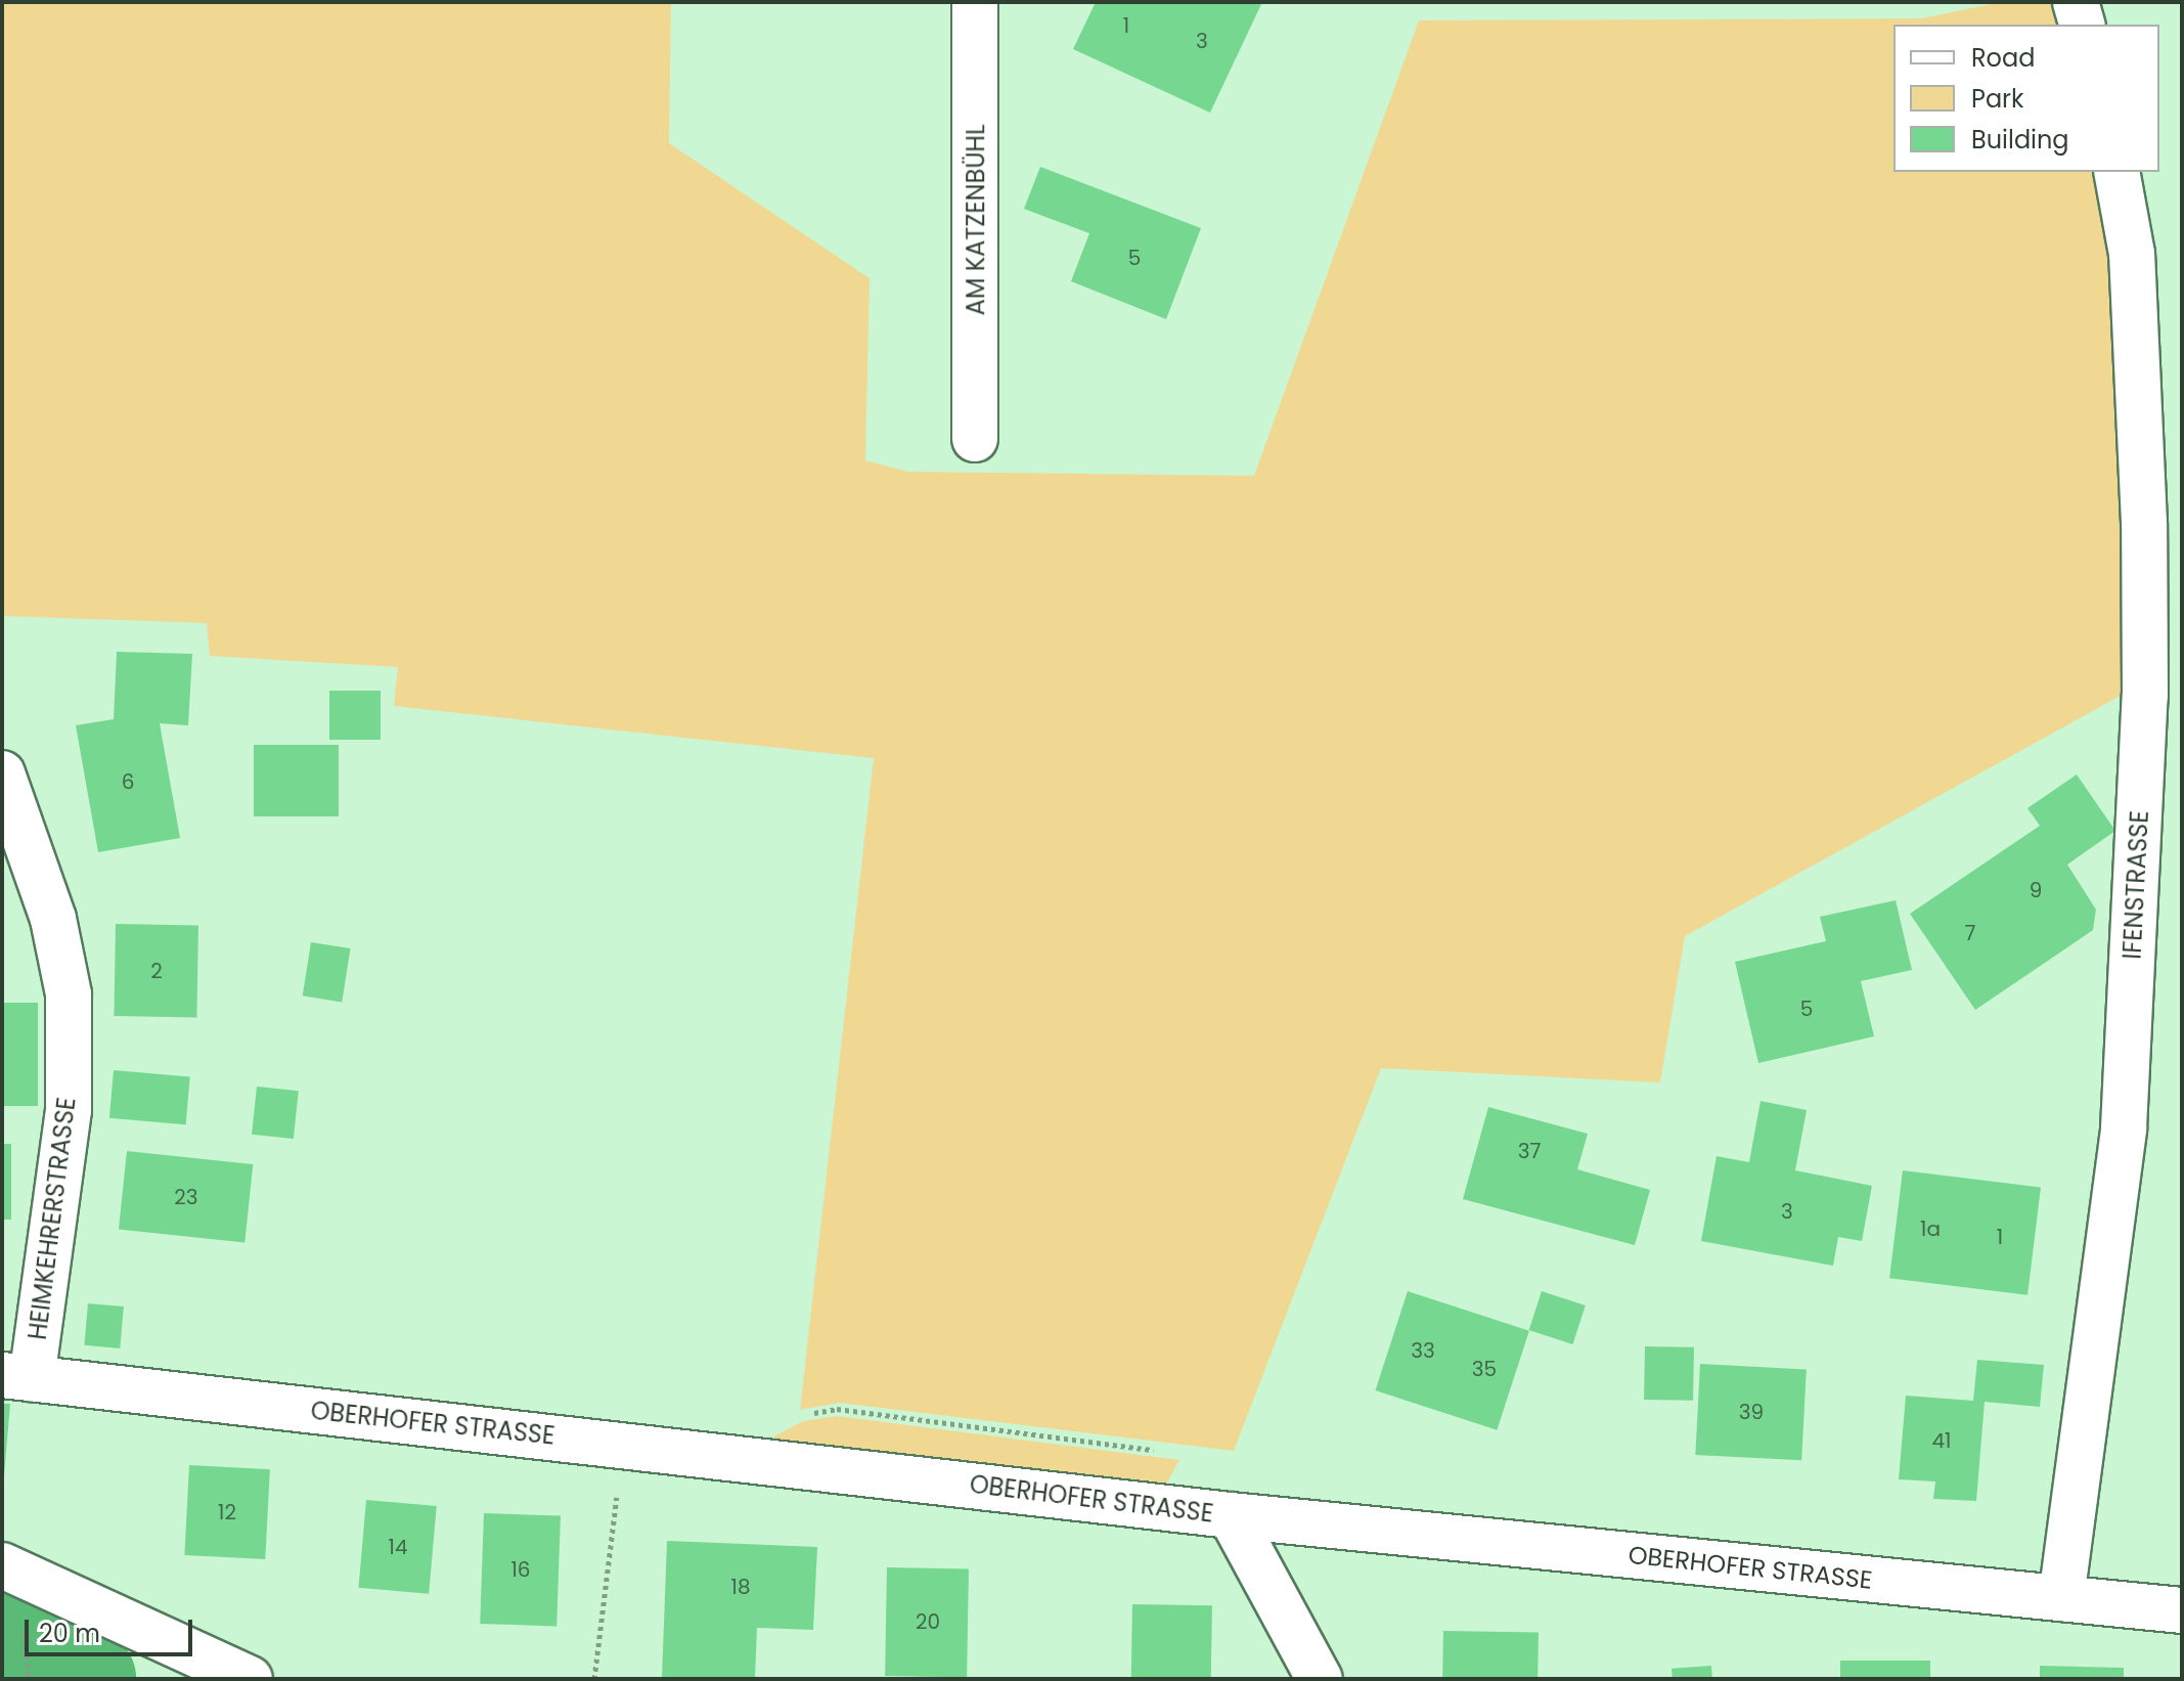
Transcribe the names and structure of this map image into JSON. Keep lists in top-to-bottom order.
{
  "streets": {
    "street": [
      "AM KATZENBÜHL",
      "IFENSTRASSE",
      "HEIMKEHRERSTRASSE",
      "OBERHOFER STRASSE"
    ]
  },
  "crossings": [
    ["IFENSTRASSE", "OBERHOFER STRASSE"],
    ["HEIMKEHRERSTRASSE", "OBERHOFER STRASSE"]
  ],
  "house_numbers": [
    "1",
    "3",
    "5",
    "6",
    "9",
    "7",
    "2",
    "5",
    "37",
    "23",
    "3",
    "1a",
    "1",
    "33",
    "35",
    "39",
    "41",
    "12",
    "14",
    "16",
    "18",
    "20"
  ],
  "legend": ["Road", "Park", "Building"],
  "scale_bar": "20 m"
}
